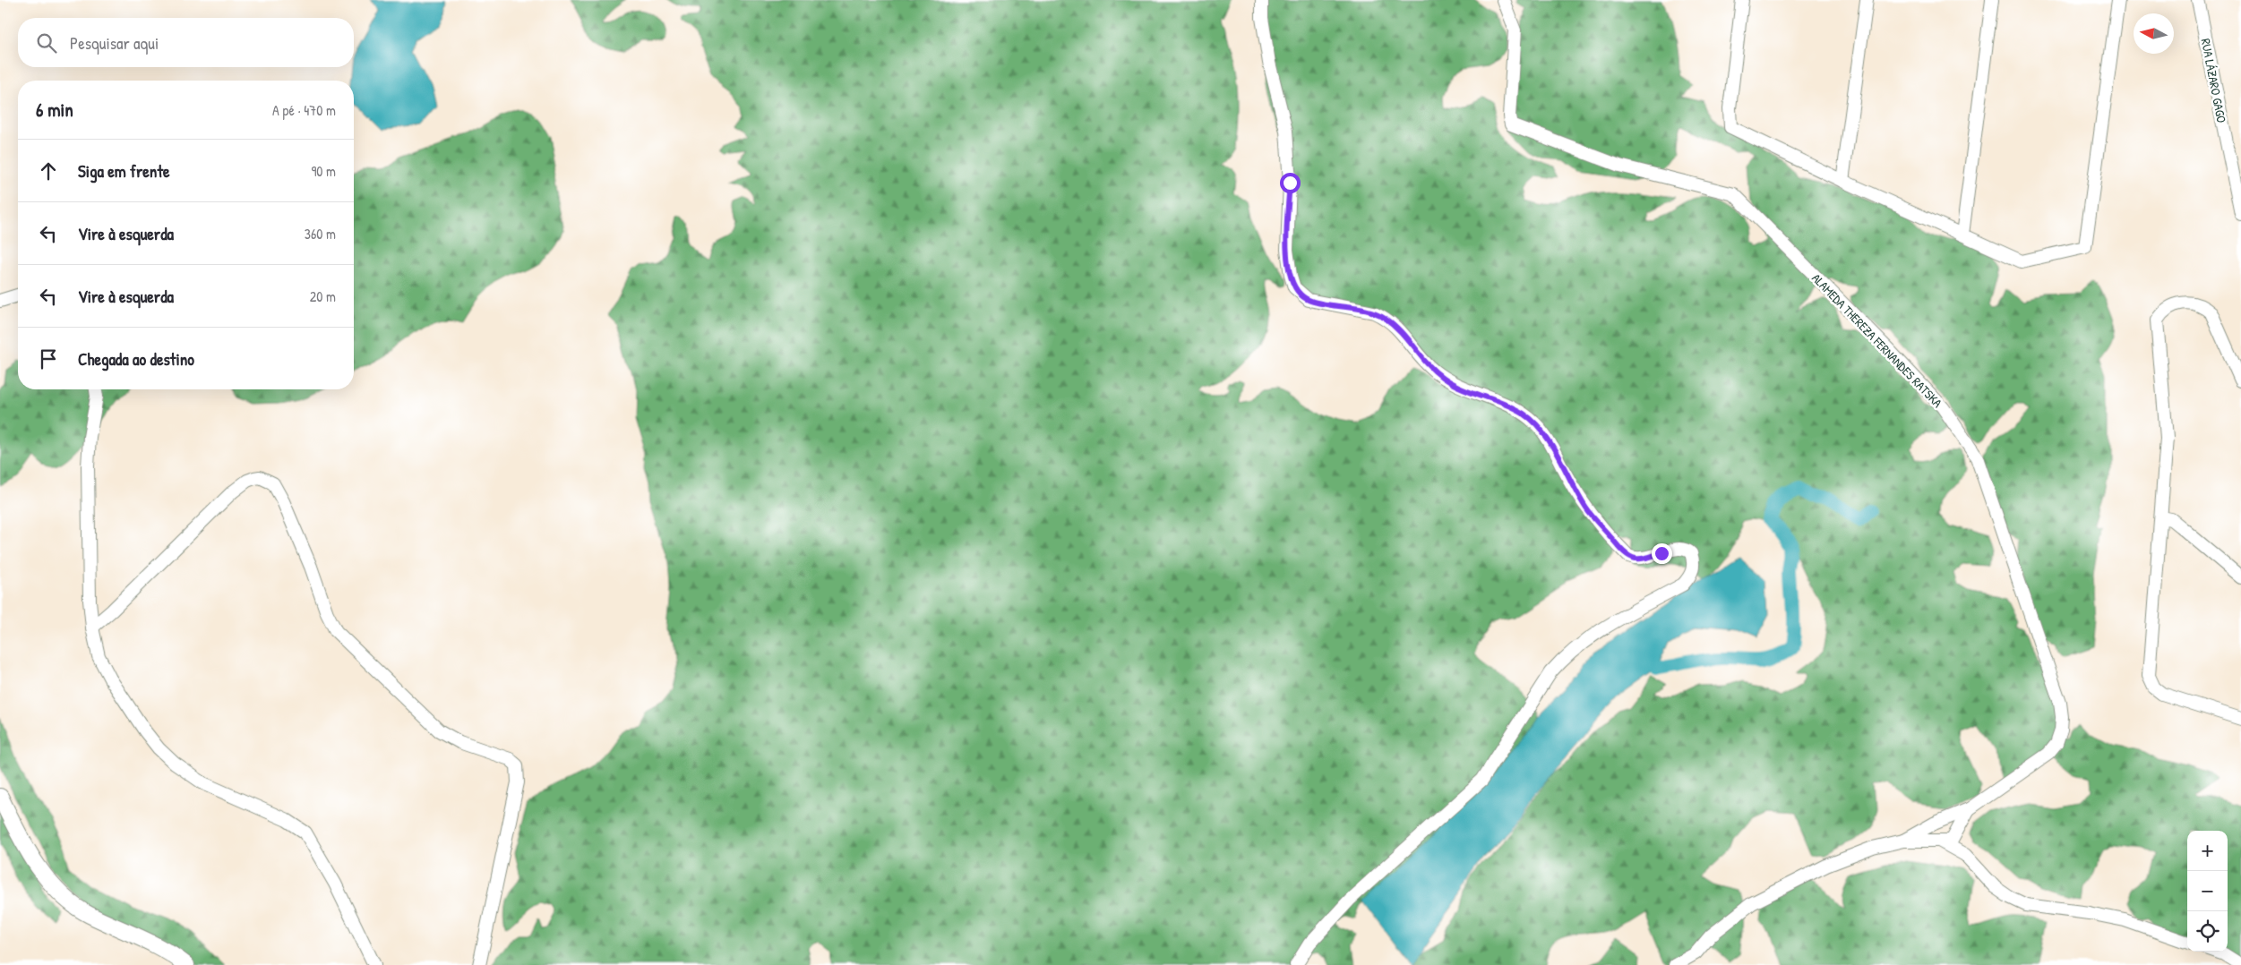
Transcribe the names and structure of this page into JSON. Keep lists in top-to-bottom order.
{
  "streets": {
    "street": ["RUA LÁZARO GAGO", "ALAMEDA THEREZA FERNANDES RATSKA"]
  },
  "north": "left",
  "page": {
    "search": "Pesquisar aqui",
    "heading": ["6 min", "A pé · 470 m"],
    "list": [
      ["Siga em frente", "90 m"],
      ["Vire à esquerda", "360 m"],
      ["Vire à esquerda", "20 m"],
      "Chegada ao destino"
    ],
    "map_buttons": ["+", "−"]
  }
}
